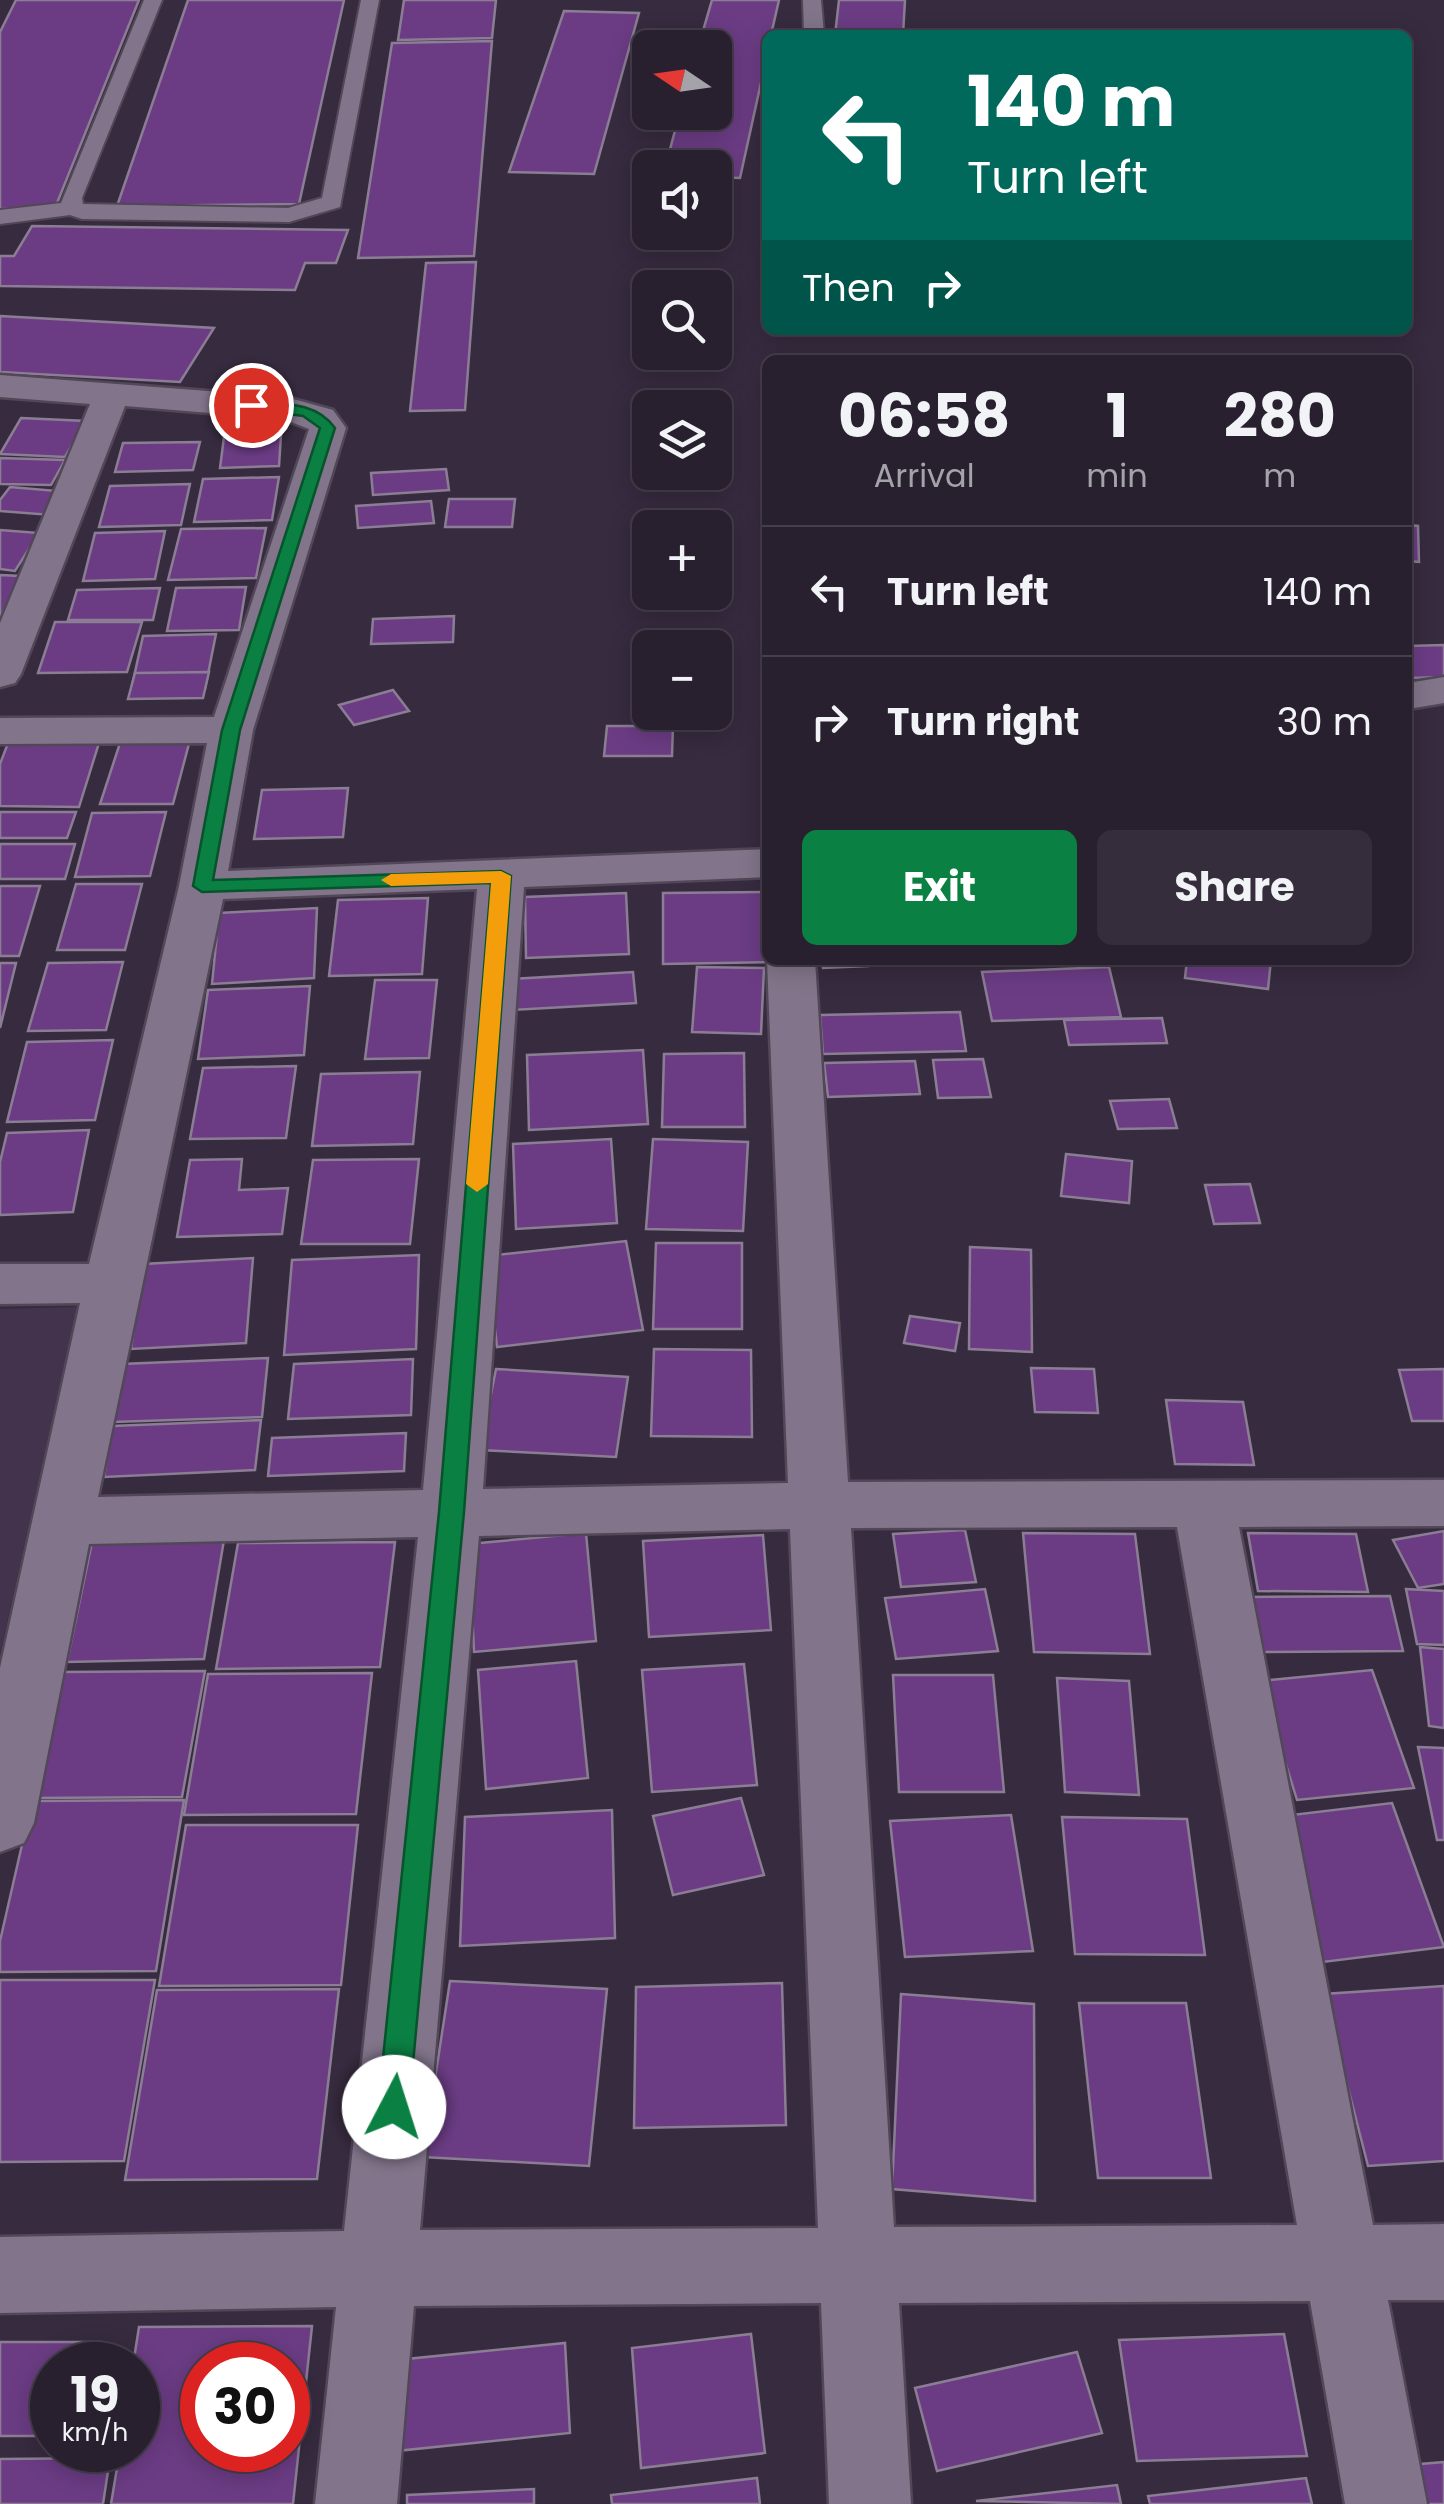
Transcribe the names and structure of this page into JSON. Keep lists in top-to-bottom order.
{
  "north": "left",
  "page": {
    "map_buttons": ["+", "−"],
    "turn": ["140 m", "Turn left"],
    "then": "Then",
    "eta": [
      "06:58",
      "Arrival",
      "1",
      "min",
      "280",
      "m"
    ],
    "list": [
      {
        "name": "Turn left",
        "value": "140 m"
      },
      {
        "name": "Turn right",
        "value": "30 m"
      }
    ],
    "buttons": ["Exit", "Share"],
    "speed": "19 km/h",
    "limit": "30"
  }
}
